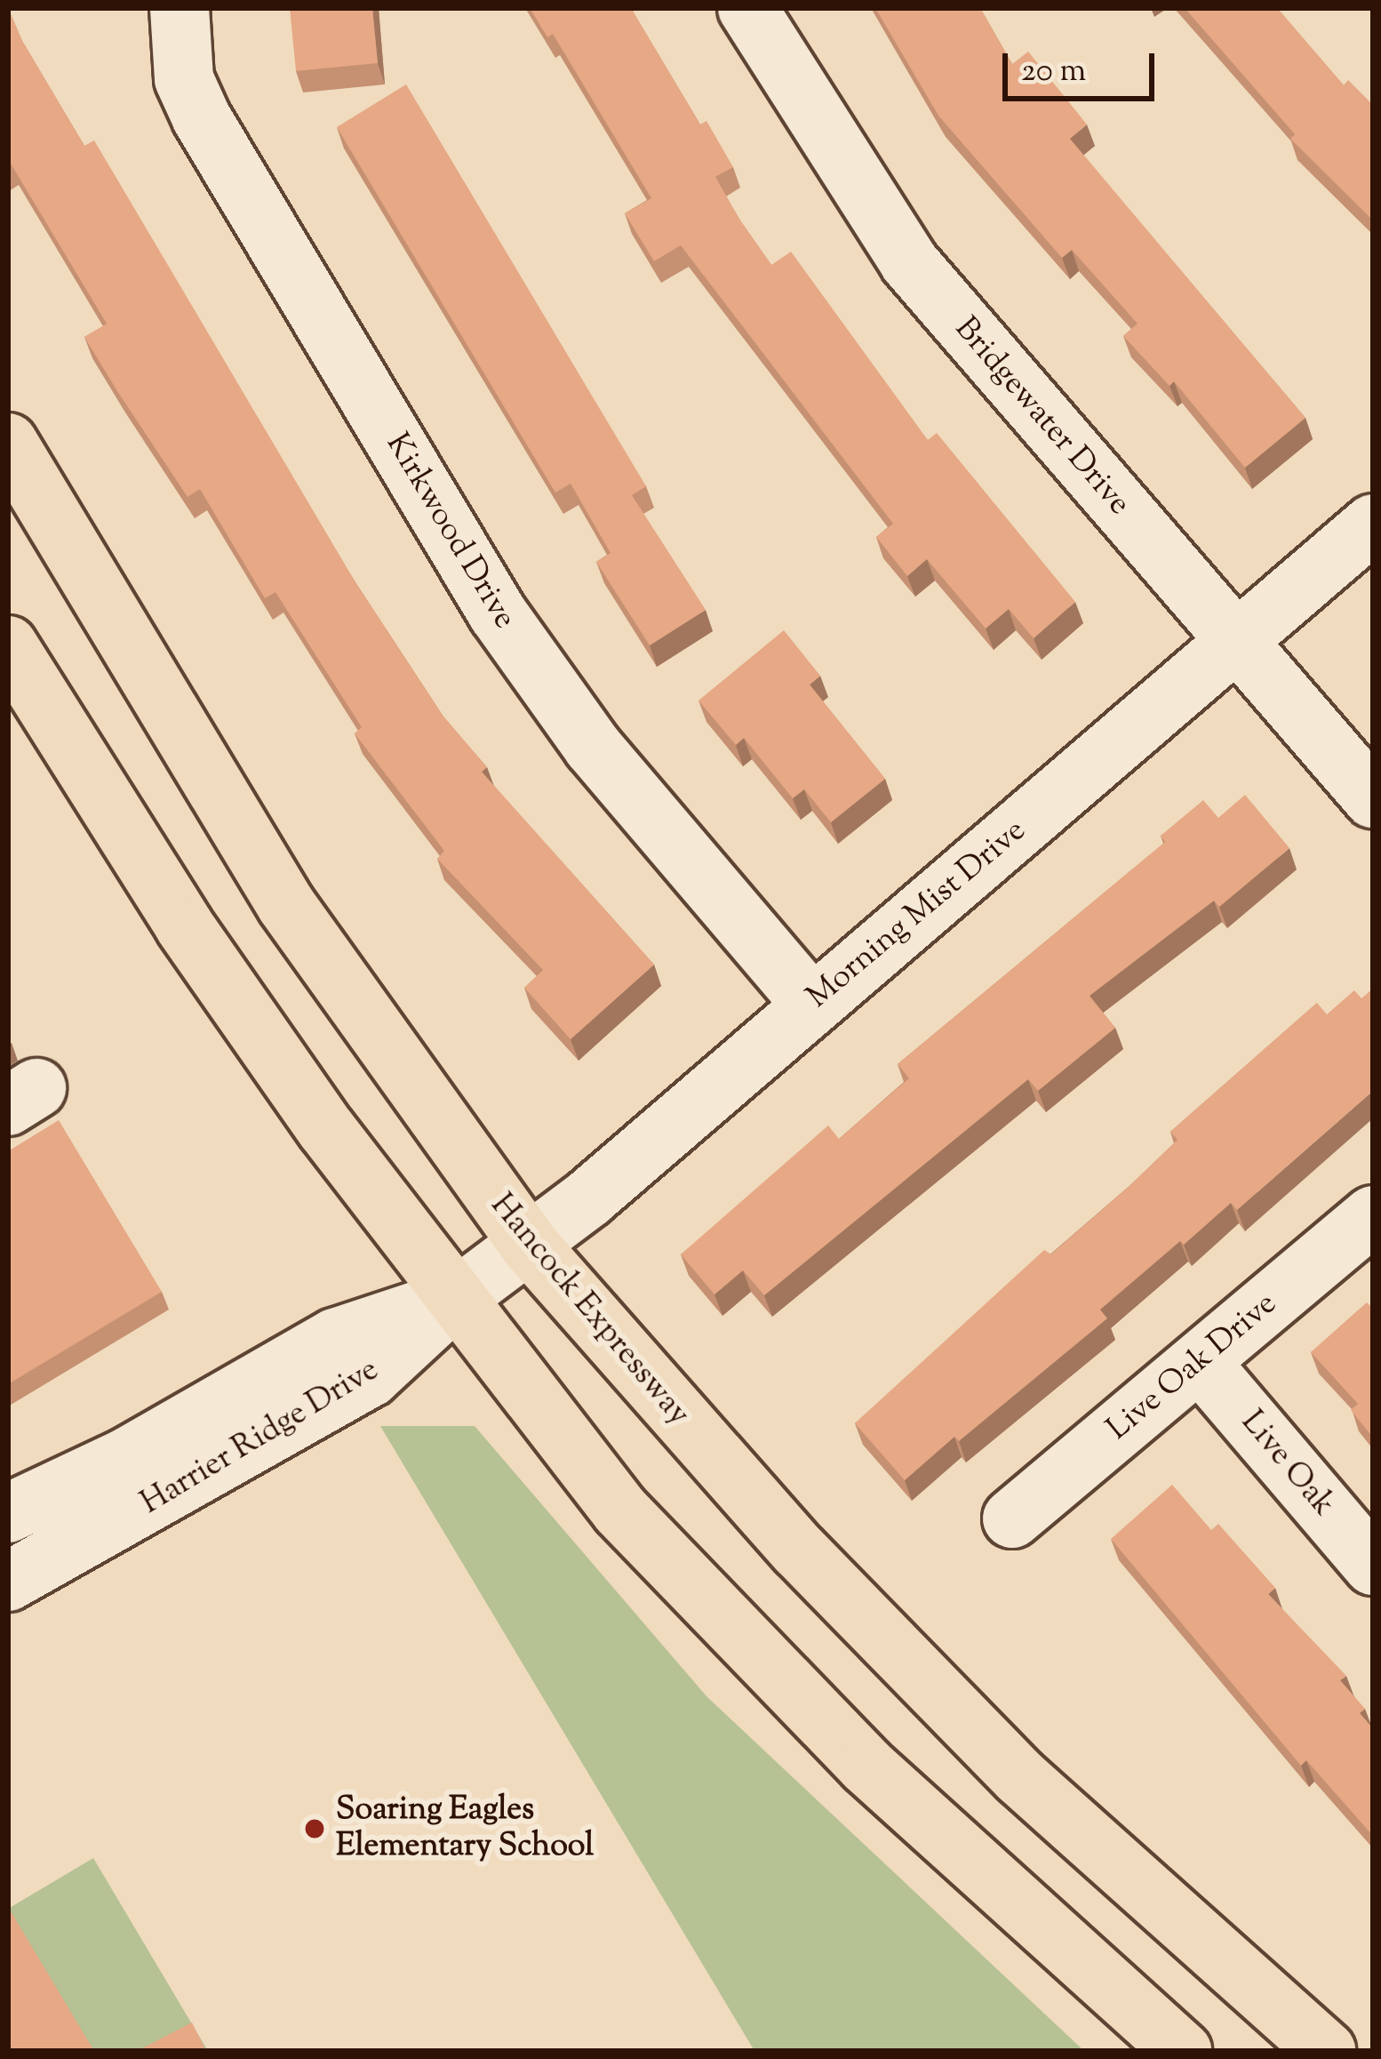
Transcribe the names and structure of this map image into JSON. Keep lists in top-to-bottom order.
{
  "streets": {
    "main road": ["Hancock Expressway"],
    "street": [
      "Bridgewater Drive",
      "Kirkwood Drive",
      "Morning Mist Drive",
      "Live Oak Drive",
      "Harrier Ridge Drive",
      "Live Oak"
    ]
  },
  "crossings": [
    ["Bridgewater Drive", "Morning Mist Drive"],
    ["Kirkwood Drive", "Morning Mist Drive"],
    ["Morning Mist Drive", "Hancock Expressway"],
    ["Morning Mist Drive", "Harrier Ridge Drive"],
    ["Live Oak Drive", "Live Oak"]
  ],
  "places": ["Soaring Eagles Elementary School"],
  "scale_bar": "20 m"
}
